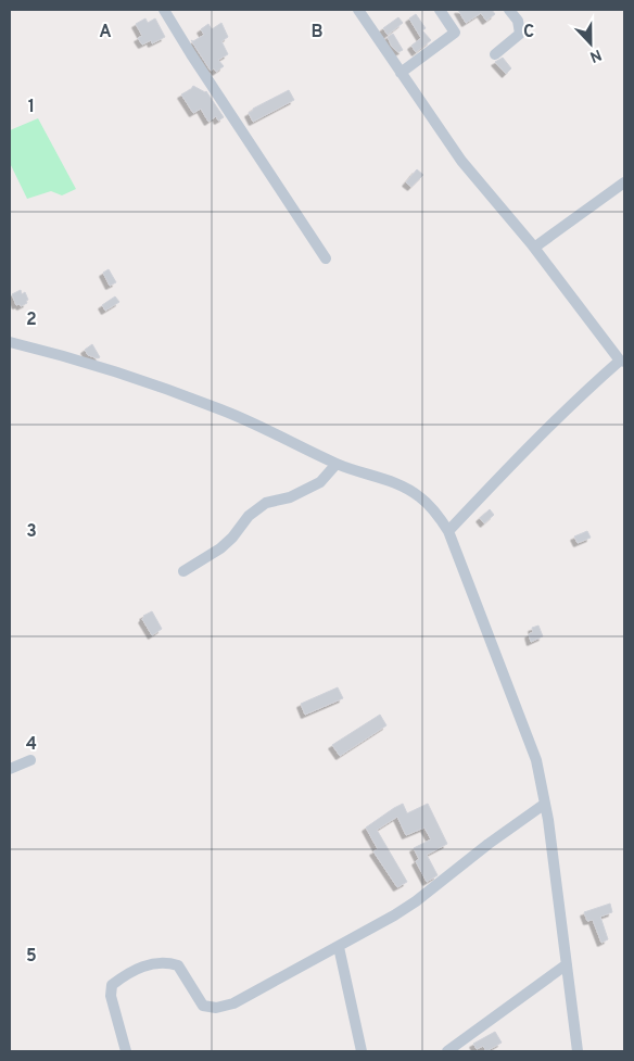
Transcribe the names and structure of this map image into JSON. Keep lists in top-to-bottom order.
{
  "north": "bottom",
  "grid": {
    "columns": ["A", "B", "C"],
    "rows": [
      "1",
      "2",
      "3",
      "4",
      "5"
    ]
  }
}
